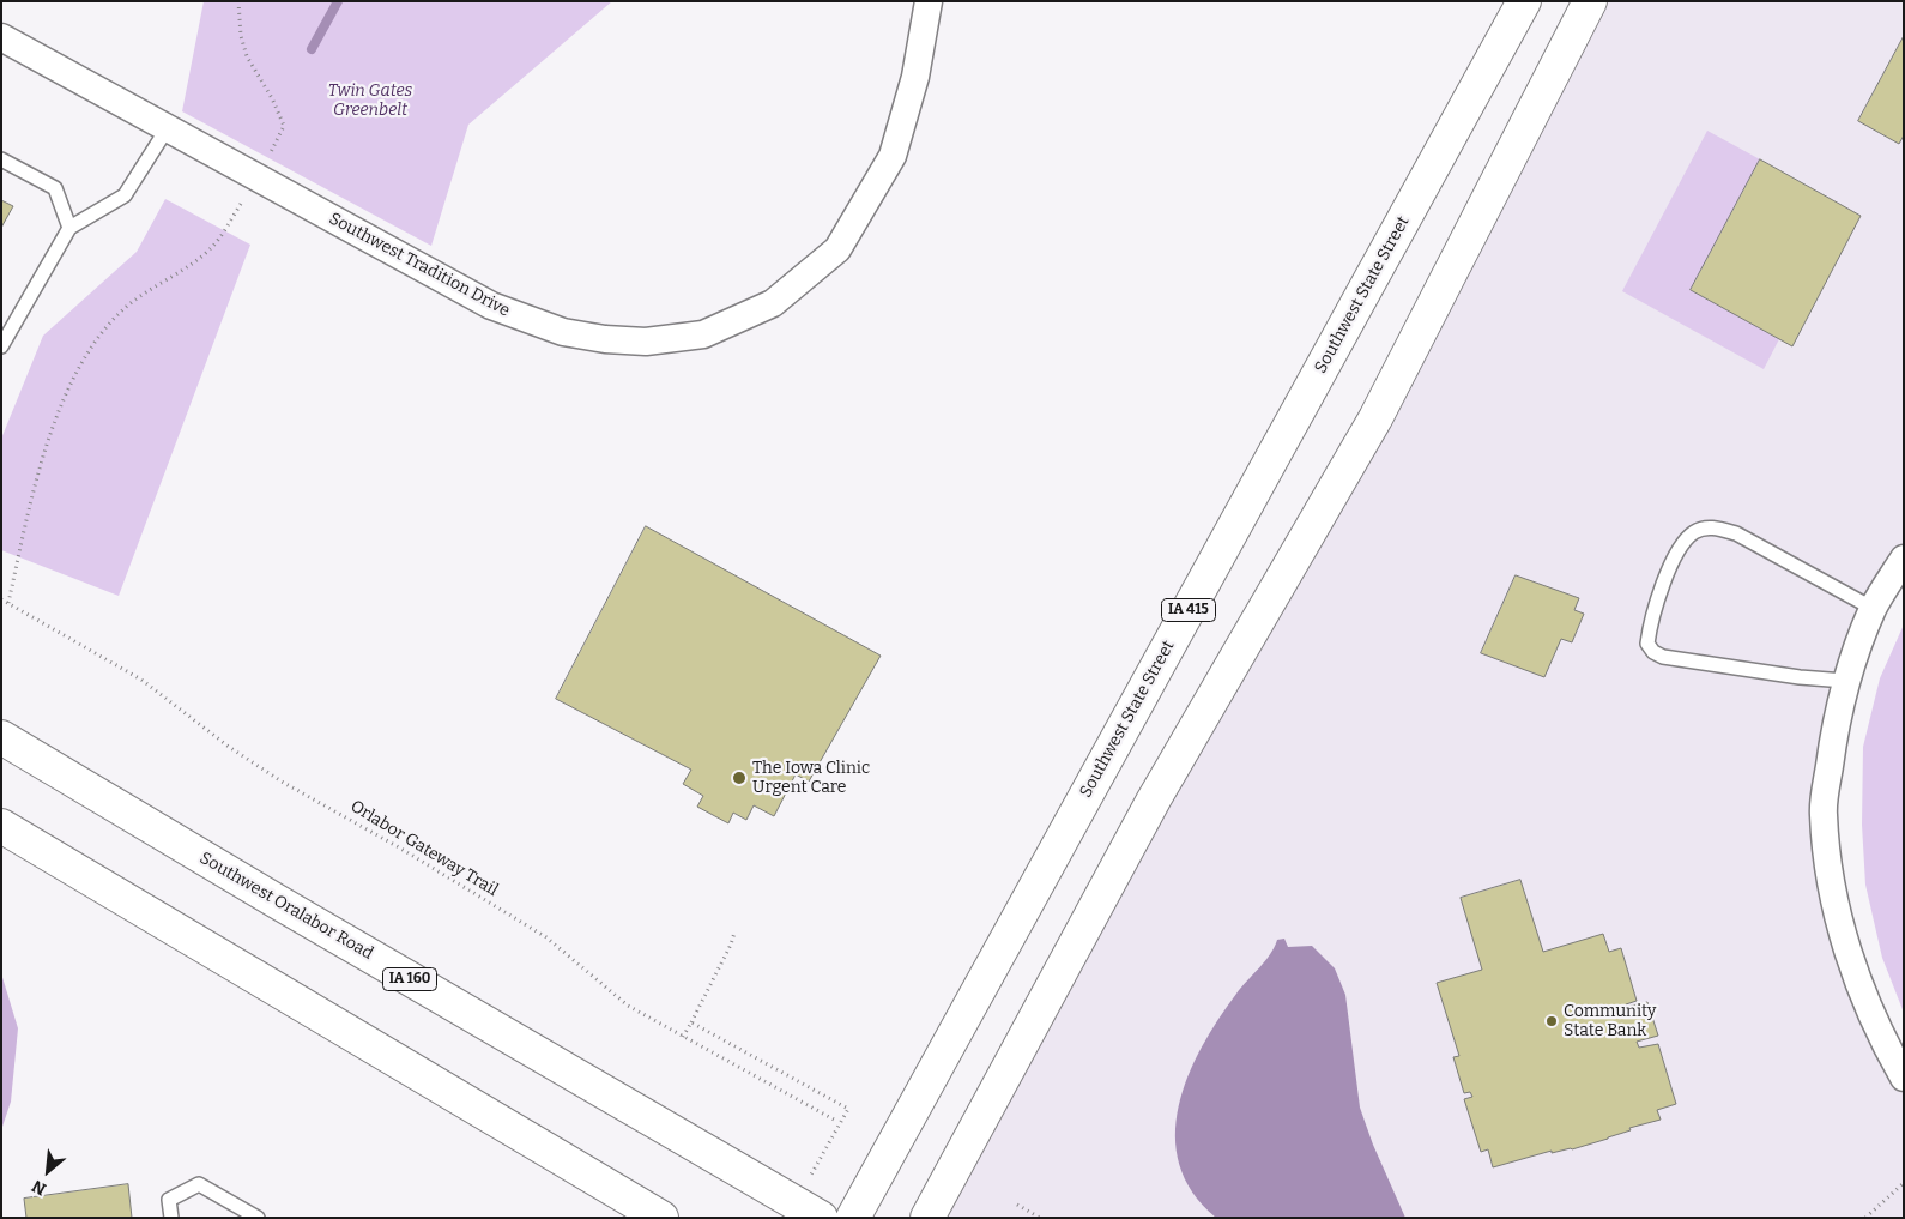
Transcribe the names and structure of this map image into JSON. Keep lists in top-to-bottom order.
{
  "streets": {
    "main road": [
      "Southwest State Street",
      "IA 415",
      "Southwest Oralabor Road",
      "IA 160"
    ],
    "street": ["Southwest Tradition Drive"],
    "path": ["Orlabor Gateway Trail"]
  },
  "parks": ["Twin Gates Greenbelt"],
  "places": ["The Iowa Clinic Urgent Care", "Community State Bank"],
  "north": "bottom left"
}
